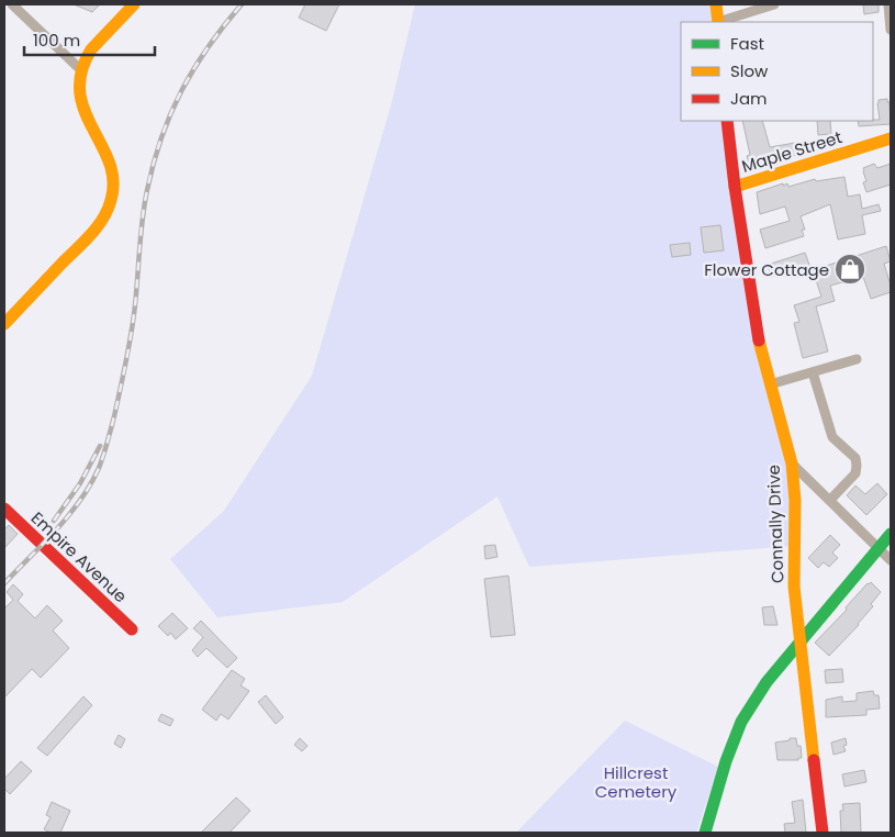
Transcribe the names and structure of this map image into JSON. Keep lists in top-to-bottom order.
{
  "streets": {
    "street": ["Maple Street", "Connally Drive", "Empire Avenue"]
  },
  "crossings": [
    ["Maple Street", "Connally Drive"]
  ],
  "parks": ["Hillcrest Cemetery"],
  "places": {
    "shop": ["Flower Cottage"]
  },
  "legend": ["Fast", "Slow", "Jam"],
  "scale_bar": "100 m"
}
